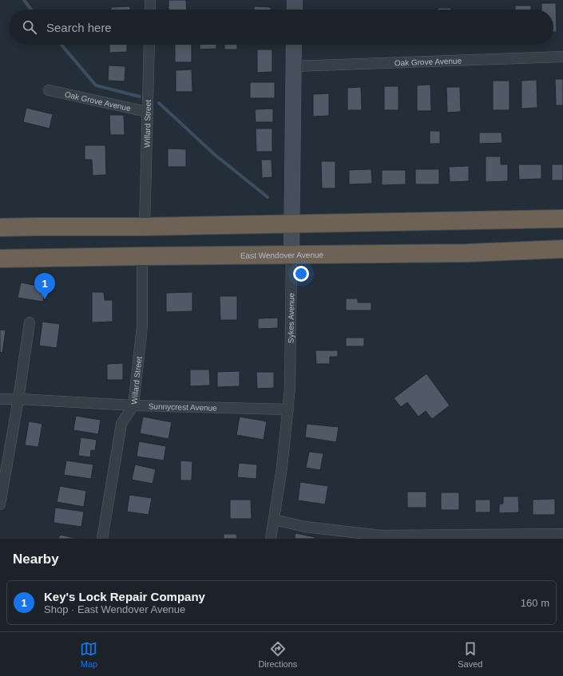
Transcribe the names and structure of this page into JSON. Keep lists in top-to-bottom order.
{
  "streets": {
    "highway": ["East Wendover Avenue"],
    "street": [
      "Oak Grove Avenue",
      "Willard Street",
      "Sykes Avenue",
      "Sunnycrest Avenue"
    ]
  },
  "crossings": [
    ["Oak Grove Avenue", "Willard Street"],
    ["Oak Grove Avenue", "Sykes Avenue"],
    ["Willard Street", "East Wendover Avenue"],
    ["Willard Street", "Sunnycrest Avenue"],
    ["East Wendover Avenue", "Sykes Avenue"],
    ["Sykes Avenue", "Sunnycrest Avenue"]
  ],
  "page": {
    "search": "Search here",
    "pins": "1",
    "heading": "Nearby",
    "list": [
      {
        "mark": "1",
        "name": "Key's Lock Repair Company",
        "note": "Shop · East Wendover Avenue",
        "value": "160 m"
      }
    ],
    "nav": ["Map", "Directions", "Saved"]
  }
}
